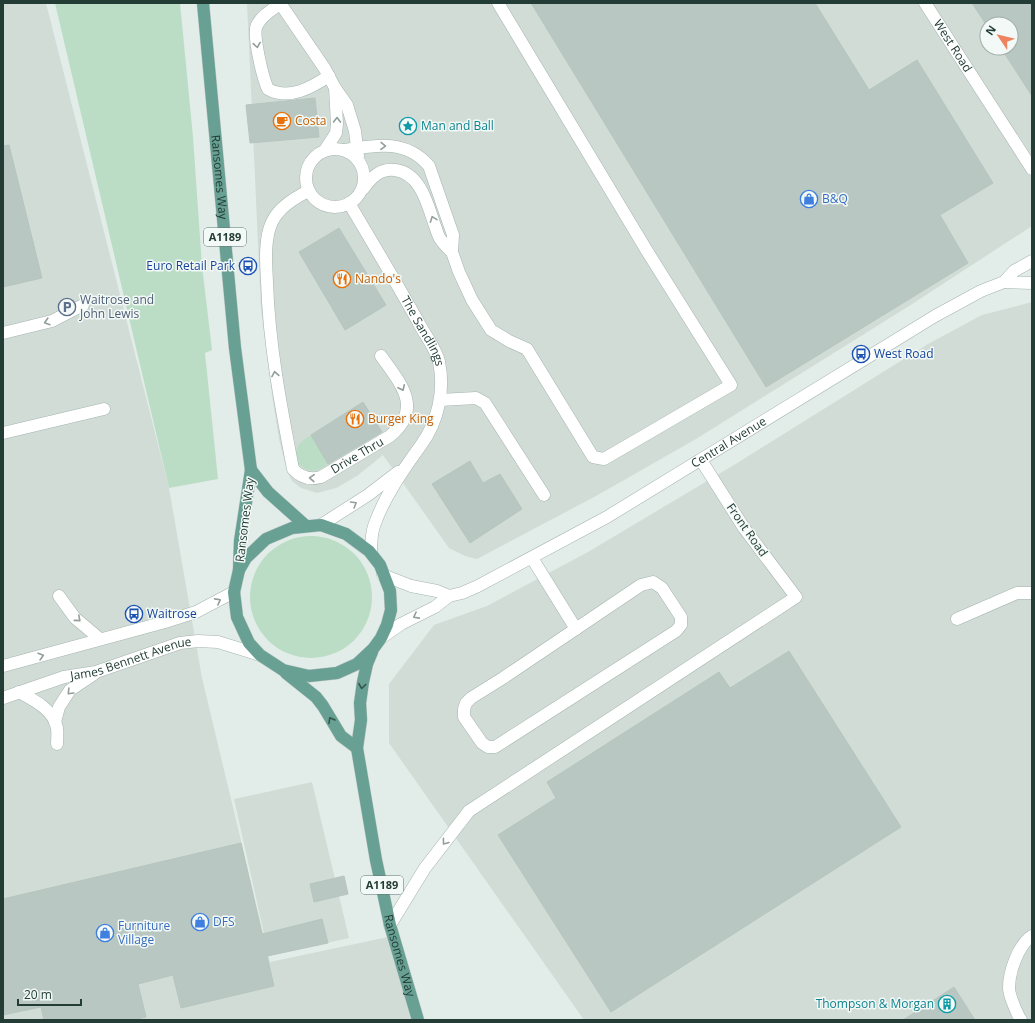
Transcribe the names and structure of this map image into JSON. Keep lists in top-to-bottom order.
{
  "streets": {
    "main road": ["Ransomes Way", "A1189"],
    "street": [
      "West Road",
      "The Sandlings",
      "Central Avenue",
      "Drive Thru",
      "Front Road",
      "James Bennett Avenue"
    ]
  },
  "crossings": [
    ["Ransomes Way", "Front Road"],
    ["The Sandlings", "Drive Thru"],
    ["Central Avenue", "Front Road"]
  ],
  "one_way": ["Front Road"],
  "places": {
    "cafe": ["Costa"],
    "place": ["Man and Ball"],
    "shop": ["B&Q", "DFS", "Furniture Village"],
    "bus stop": ["Euro Retail Park", "West Road", "Waitrose"],
    "restaurant": ["Nando's", "Burger King"],
    "parking": ["Waitrose and John Lewis"],
    "building": ["Thompson & Morgan"]
  },
  "scale_bar": "20 m",
  "north": "top left"
}
